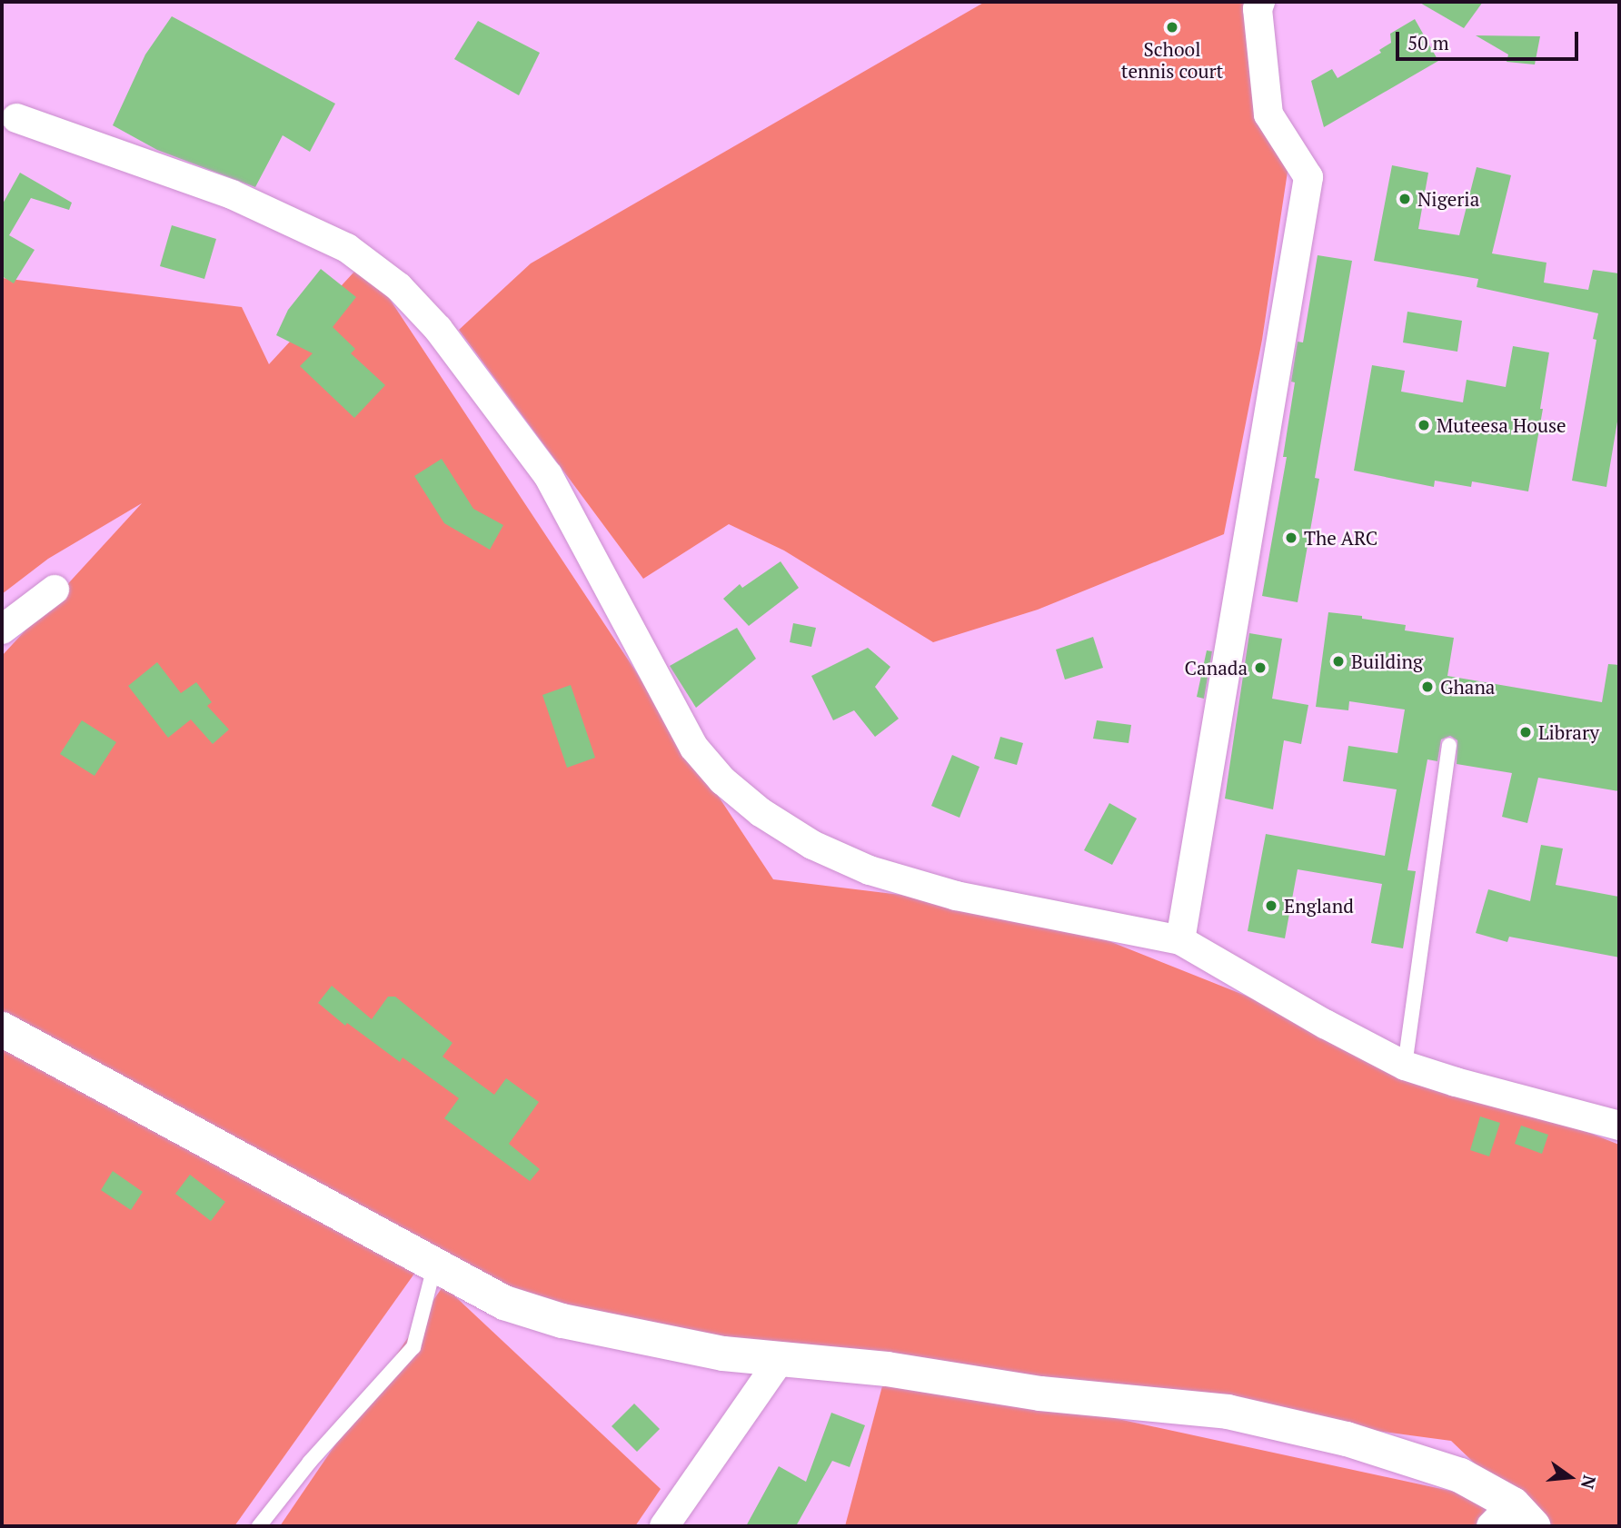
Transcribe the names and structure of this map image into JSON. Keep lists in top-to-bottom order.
{
  "places": [
    "School tennis court",
    "Nigeria",
    "Muteesa House",
    "The ARC",
    "Building",
    "Canada",
    "Ghana",
    "Library",
    "England"
  ],
  "scale_bar": "50 m",
  "north": "right"
}
